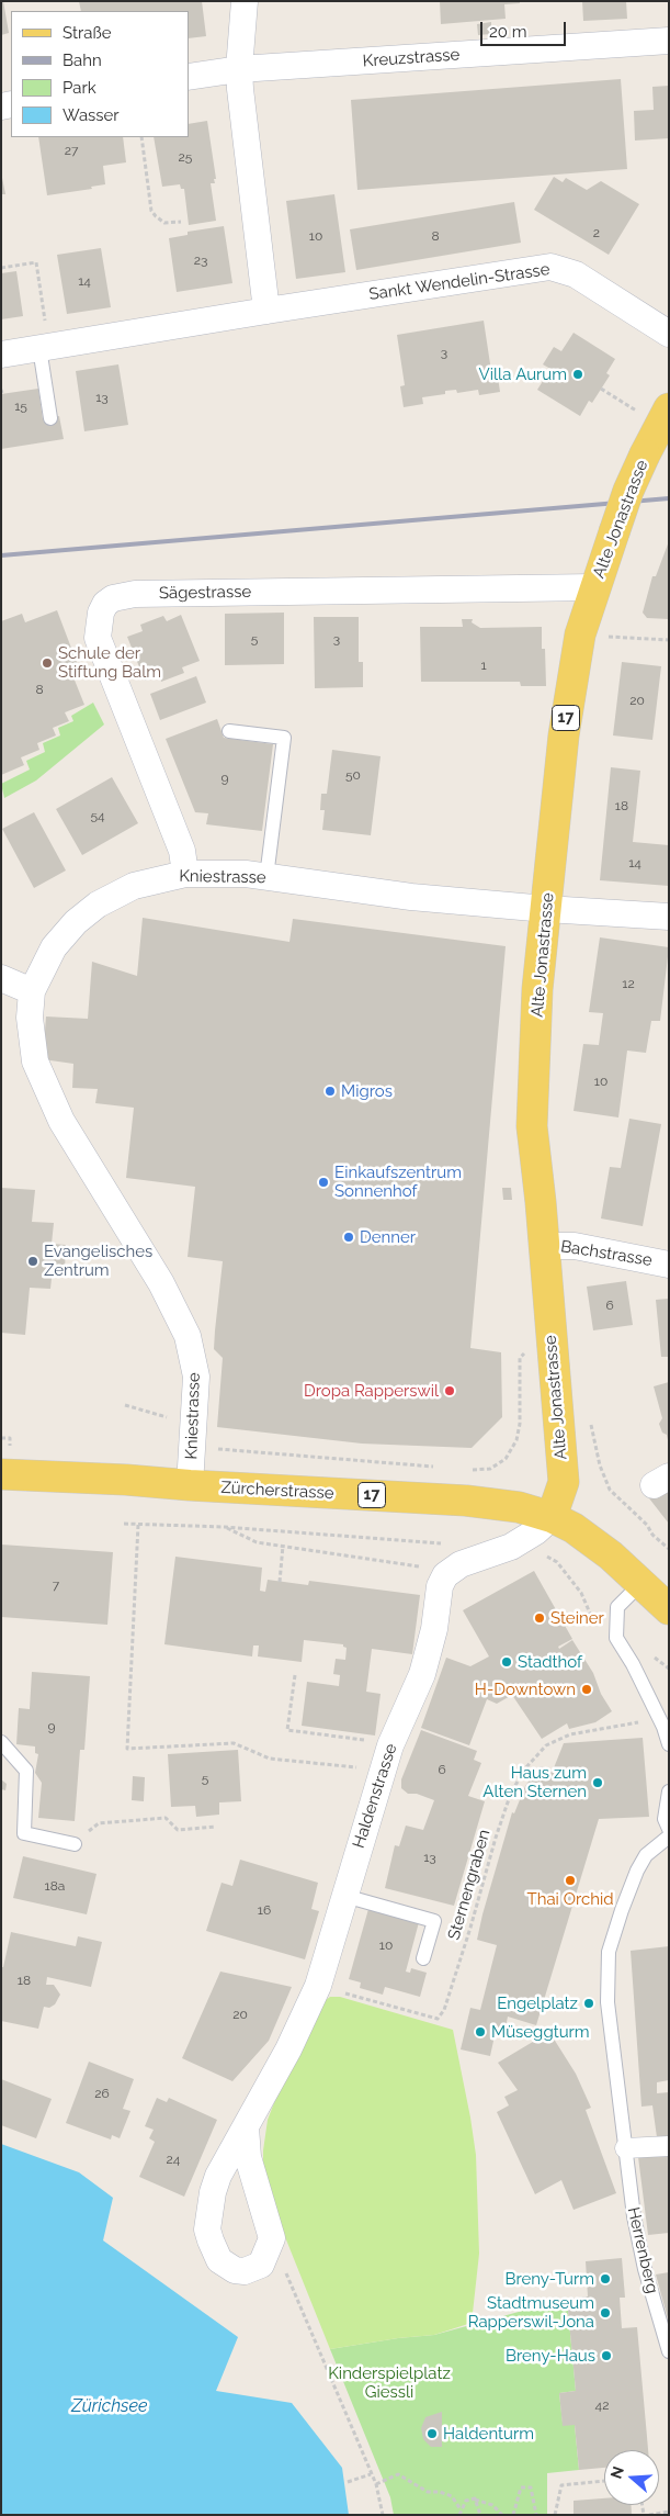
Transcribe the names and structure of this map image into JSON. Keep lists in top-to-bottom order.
{
  "streets": {
    "main road": ["Alte Jonastrasse", "17", "Zürcherstrasse"],
    "street": [
      "Kreuzstrasse",
      "Sankt Wendelin-Strasse",
      "Sägestrasse",
      "Kniestrasse",
      "Bachstrasse",
      "Haldenstrasse"
    ],
    "lane": ["Herrenberg"],
    "path": ["Sternengraben"]
  },
  "crossings": [
    ["Alte Jonastrasse", "Sägestrasse"],
    ["Alte Jonastrasse", "Kniestrasse"],
    ["Alte Jonastrasse", "Bachstrasse"],
    ["Alte Jonastrasse", "Zürcherstrasse"],
    ["Sägestrasse", "Kniestrasse"],
    ["Kniestrasse", "Zürcherstrasse"],
    ["Haldenstrasse", "Sternengraben"]
  ],
  "water": ["Zürichsee"],
  "parks": ["Kinderspielplatz Giessli"],
  "places": [
    "Villa Aurum",
    "Schule der Stiftung Balm",
    "Migros",
    "Einkaufszentrum Sonnenhof",
    "Denner",
    "Evangelisches Zentrum",
    "Dropa Rapperswil",
    "Steiner",
    "Stadthof",
    "H-Downtown",
    "Haus zum Alten Sternen",
    "Thai Orchid",
    "Engelplatz",
    "Müseggturm",
    "Breny-Turm",
    "Stadtmuseum Rapperswil-Jona",
    "Breny-Haus",
    "Haldenturm"
  ],
  "house_numbers": [
    "27",
    "25",
    "2",
    "10",
    "8",
    "23",
    "14",
    "3",
    "13",
    "15",
    "5",
    "3",
    "1",
    "8",
    "20",
    "50",
    "9",
    "18",
    "54",
    "14",
    "12",
    "10",
    "6",
    "7",
    "9",
    "6",
    "5",
    "13",
    "18a",
    "16",
    "10",
    "18",
    "20",
    "26",
    "24",
    "42"
  ],
  "legend": [
    "Straße",
    "Bahn",
    "Park",
    "Wasser"
  ],
  "scale_bar": "20 m",
  "north": "left"
}
